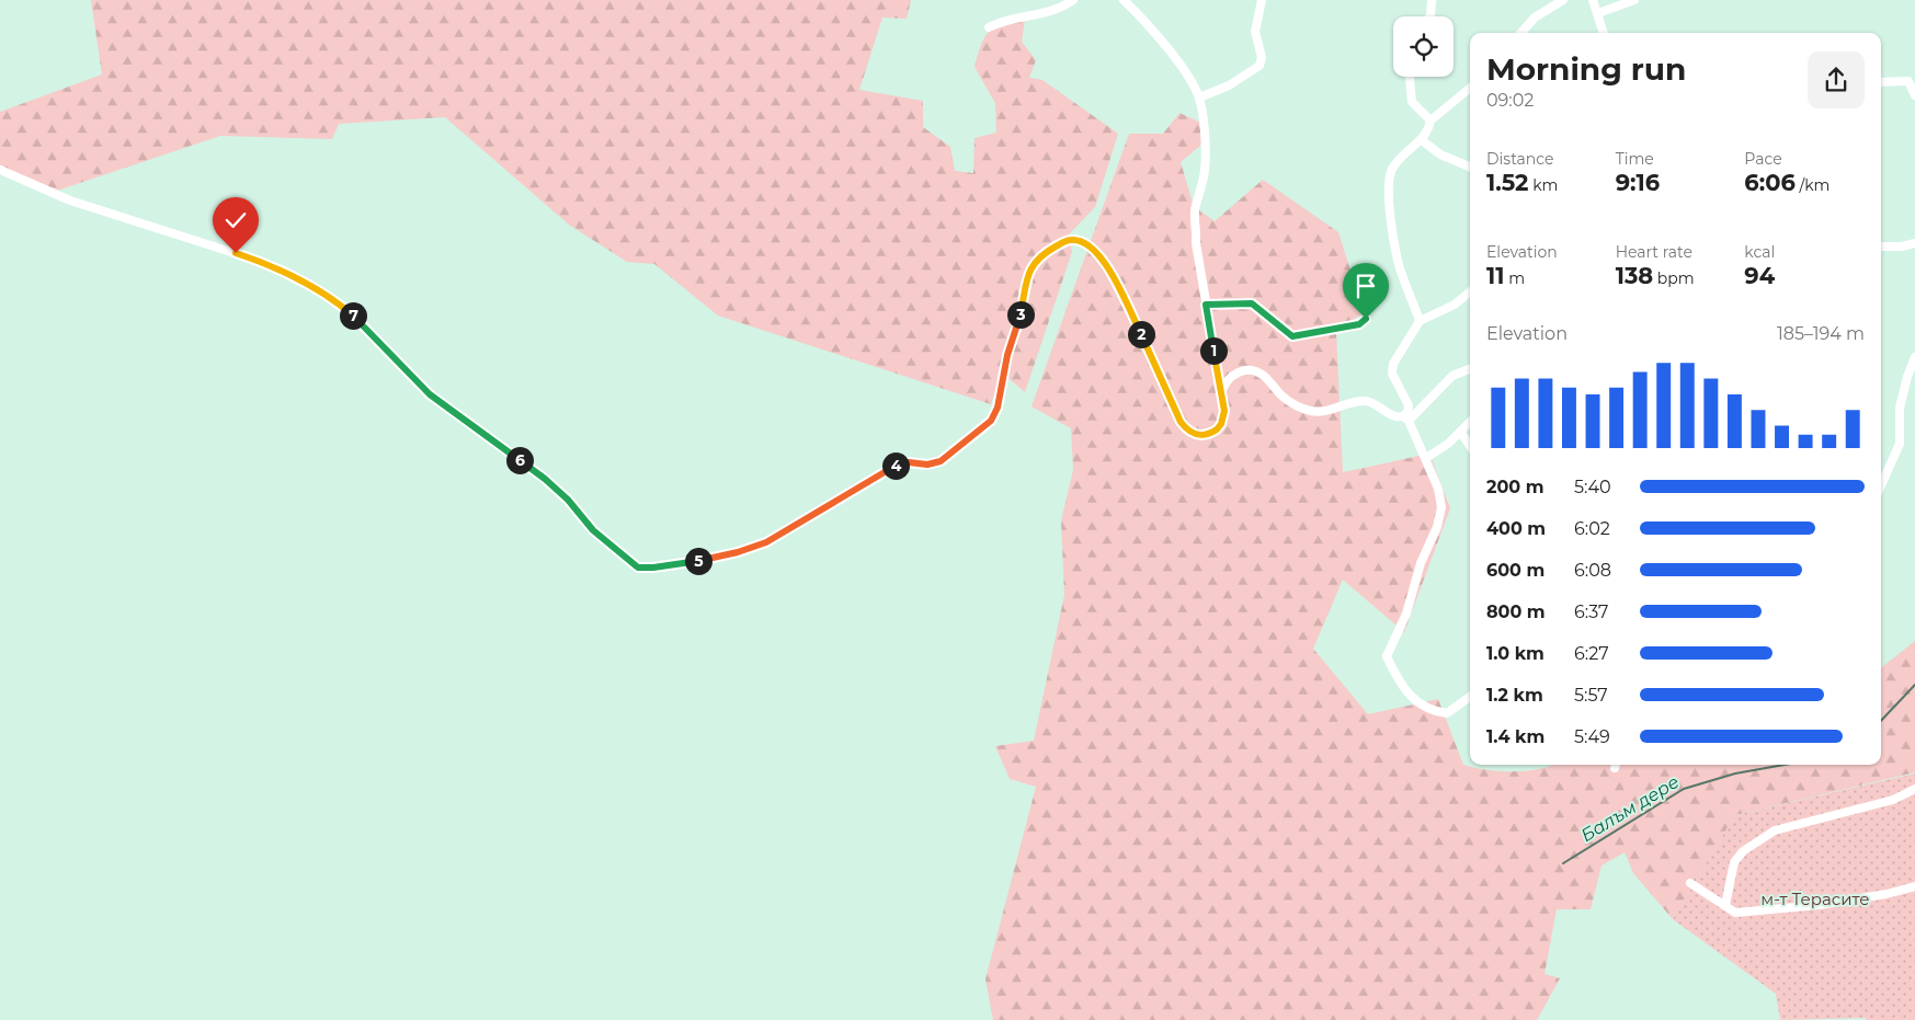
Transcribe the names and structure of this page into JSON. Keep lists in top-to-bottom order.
{
  "water": ["Балъм дере"],
  "parks": ["м-т Терасите"],
  "page": {
    "heading": ["Morning run", "09:02"],
    "stats": [
      ["Distance", "1.52 km"],
      ["Time", "9:16"],
      ["Pace", "6:06 /km"],
      ["Elevation", "11 m"],
      ["Heart rate", "138 bpm"],
      ["kcal", "94"]
    ],
    "pins": [
      "3",
      "7",
      "2",
      "1",
      "6",
      "4",
      "5"
    ],
    "chart": ["Elevation", "185–194 m"],
    "list": [
      {
        "name": "200 m",
        "note": "5:40"
      },
      {
        "name": "400 m",
        "note": "6:02"
      },
      {
        "name": "600 m",
        "note": "6:08"
      },
      {
        "name": "800 m",
        "note": "6:37"
      },
      {
        "name": "1.0 km",
        "note": "6:27"
      },
      {
        "name": "1.2 km",
        "note": "5:57"
      },
      {
        "name": "1.4 km",
        "note": "5:49"
      }
    ]
  }
}
